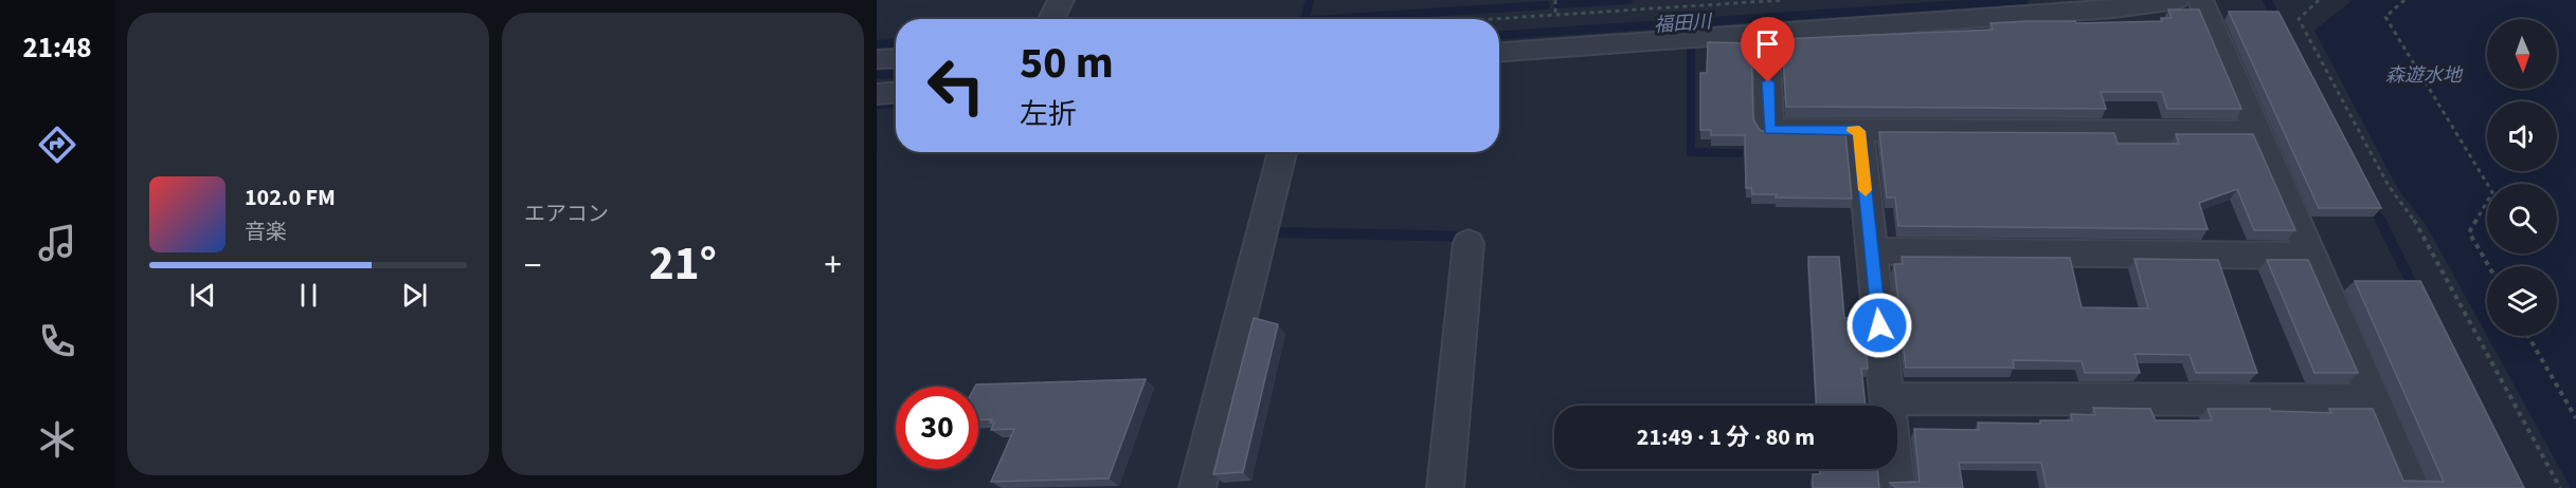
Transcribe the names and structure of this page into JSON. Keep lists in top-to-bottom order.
{
  "water": ["福田川", "森遊水地"],
  "north": "bottom",
  "page": {
    "tabs": "21:48",
    "tile": "エアコン",
    "turn": ["50 m", "左折"],
    "song": ["102.0 FM", "音楽"],
    "heat": ["−", "21°", "+"],
    "limit": "30",
    "trip": "21:49 · 1 分 · 80 m"
  }
}
